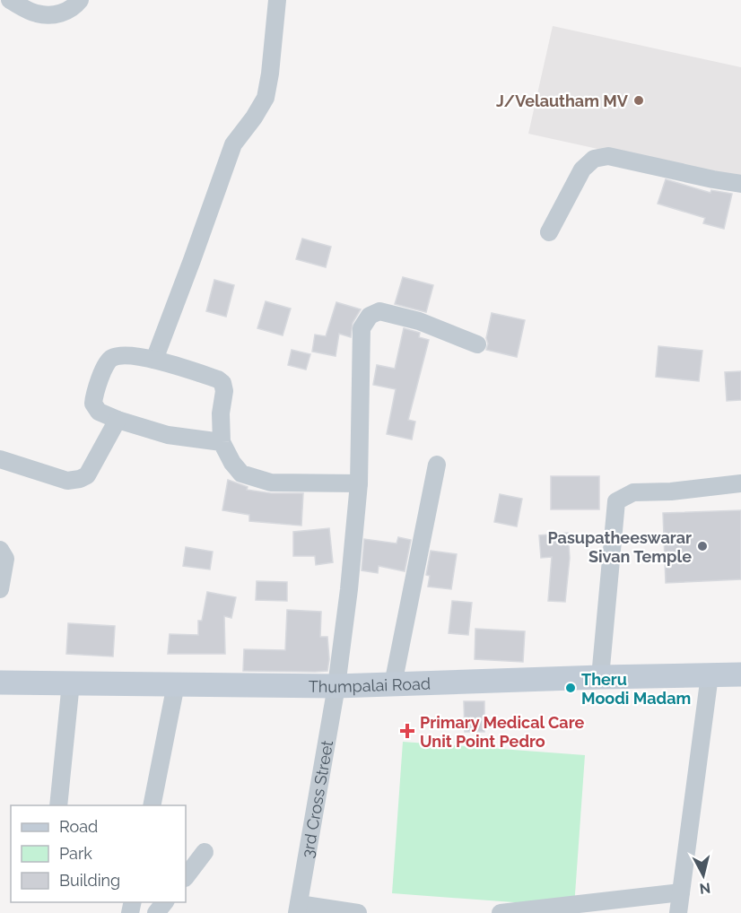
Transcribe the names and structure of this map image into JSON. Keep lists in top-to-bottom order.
{
  "streets": {
    "street": ["Thumpalai Road", "3rd Cross Street"]
  },
  "crossings": [
    ["Thumpalai Road", "3rd Cross Street"]
  ],
  "places": {
    "other": ["J/Velautham MV", "Pasupatheeswarar Sivan Temple", "Theru Moodi Madam"],
    "health": ["Primary Medical Care Unit Point Pedro"]
  },
  "legend": ["Road", "Park", "Building"],
  "north": "bottom"
}
